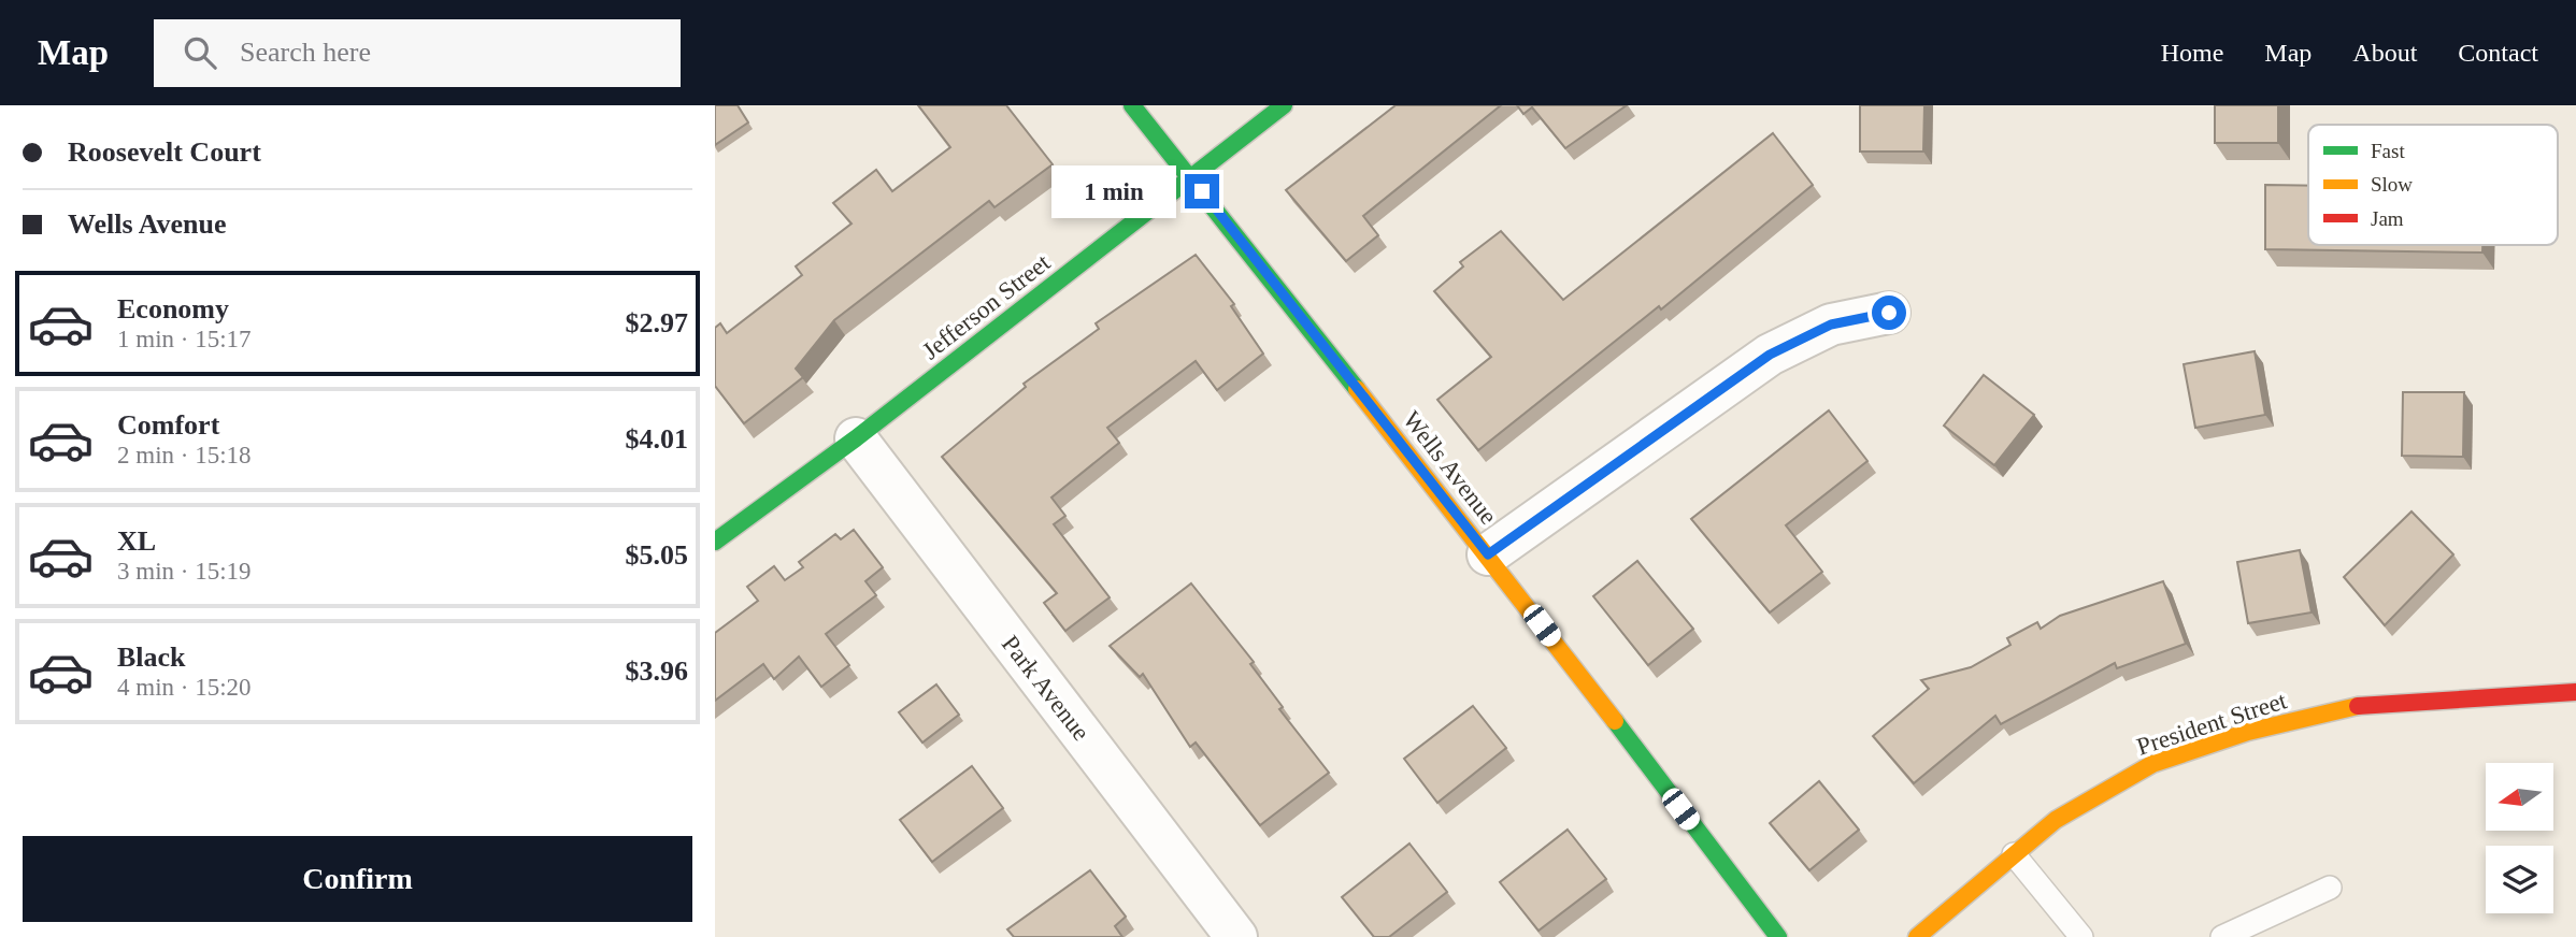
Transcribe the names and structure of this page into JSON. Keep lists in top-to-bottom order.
{
  "streets": {
    "street": [
      "Jefferson Street",
      "Wells Avenue",
      "Park Avenue",
      "President Street"
    ]
  },
  "crossings": [
    ["Jefferson Street", "Wells Avenue"],
    ["Jefferson Street", "Park Avenue"]
  ],
  "legend": ["Fast", "Slow", "Jam"],
  "north": "left",
  "page": {
    "header": "Map",
    "search": "Search here",
    "nav": [
      "Home",
      "Map",
      "About",
      "Contact"
    ],
    "banner": ["Roosevelt Court", "Wells Avenue"],
    "bubble": "1 min",
    "list": [
      {
        "name": "Economy",
        "note": "1 min · 15:17",
        "value": "$2.97"
      },
      {
        "name": "Comfort",
        "note": "2 min · 15:18",
        "value": "$4.01"
      },
      {
        "name": "XL",
        "note": "3 min · 15:19",
        "value": "$5.05"
      },
      {
        "name": "Black",
        "note": "4 min · 15:20",
        "value": "$3.96"
      }
    ],
    "buttons": "Confirm"
  }
}
